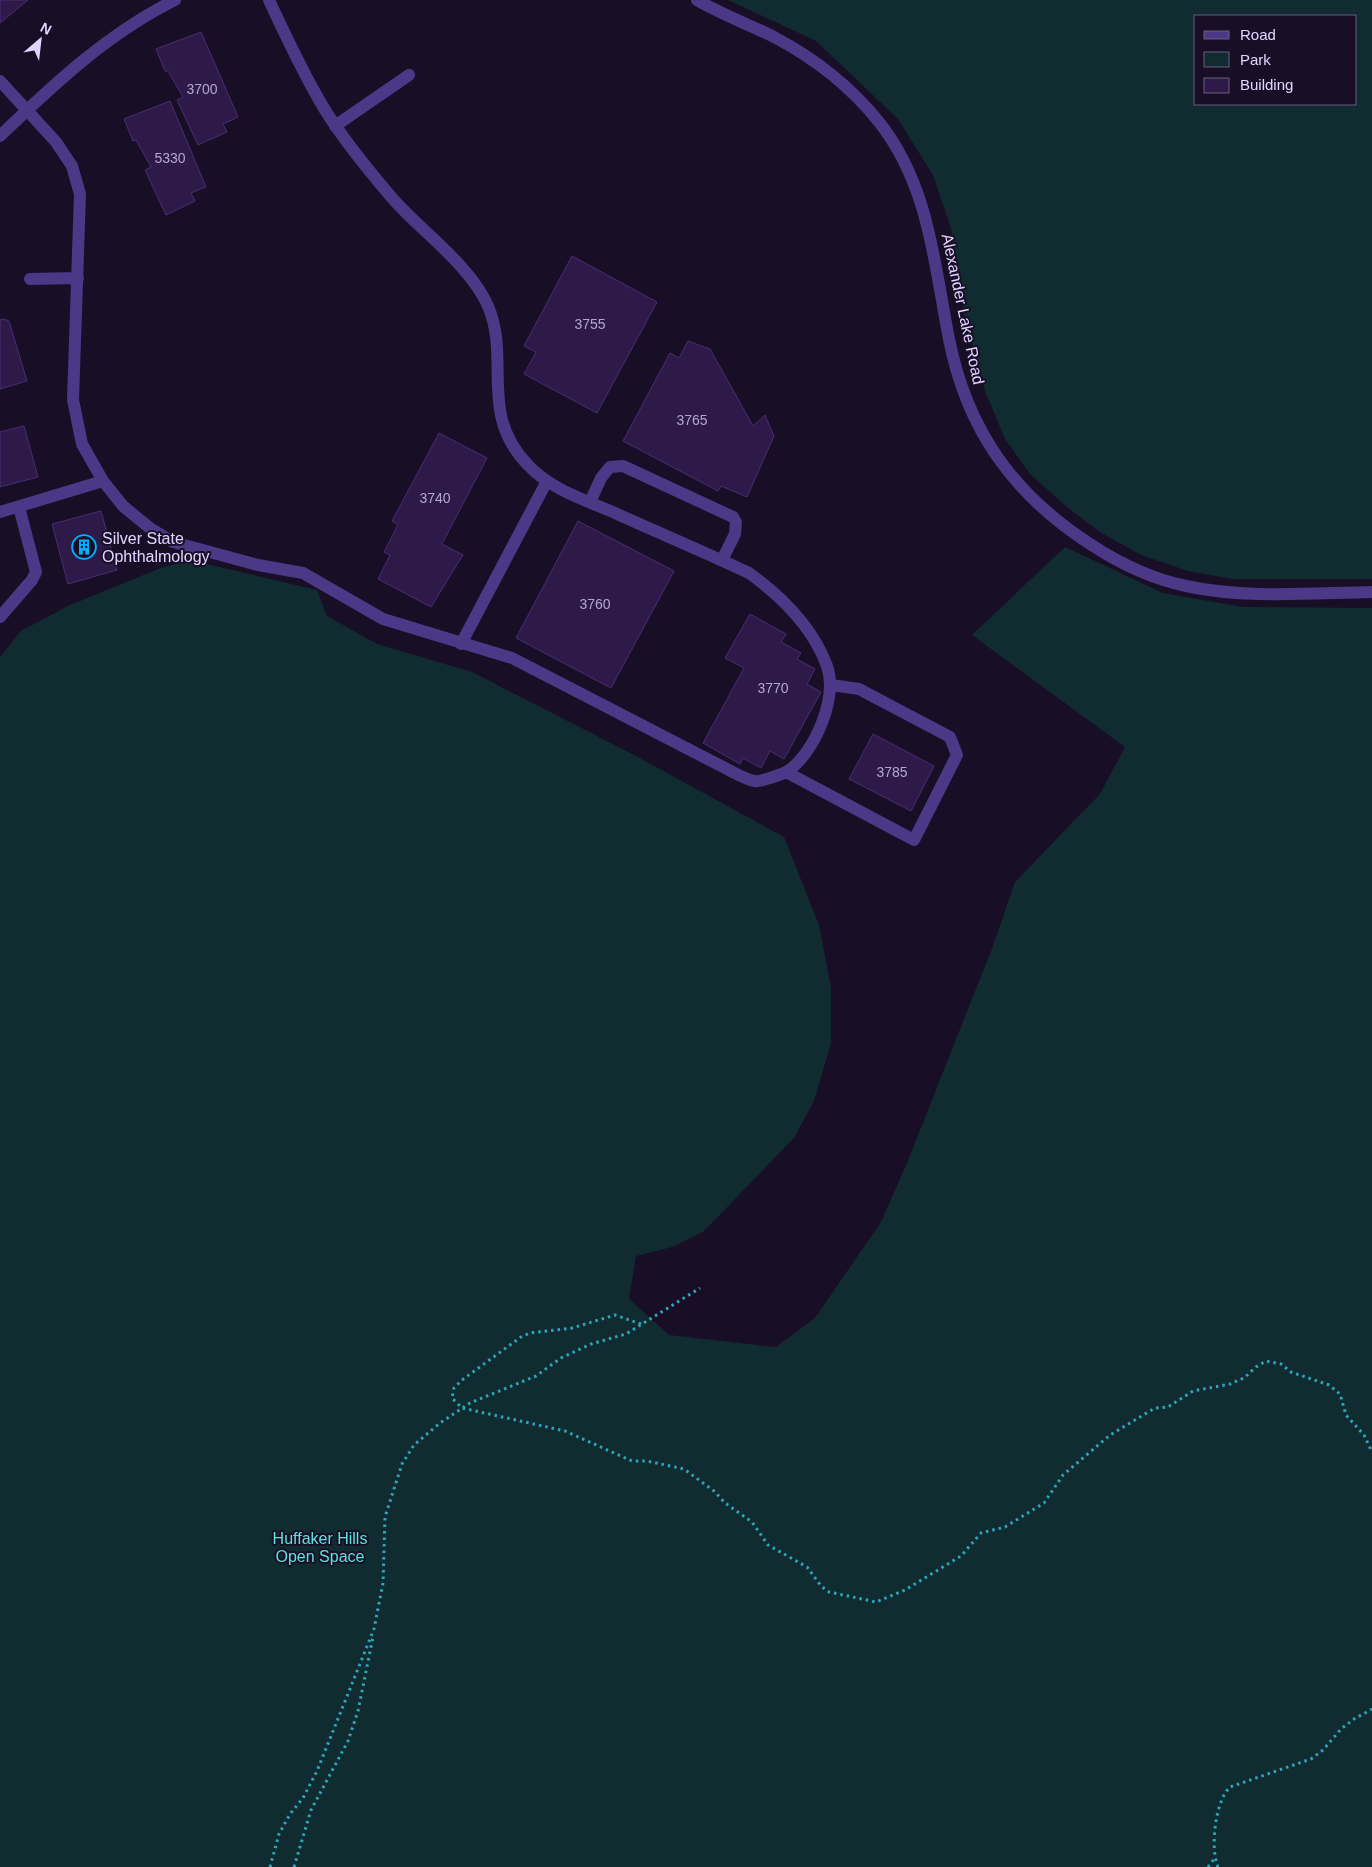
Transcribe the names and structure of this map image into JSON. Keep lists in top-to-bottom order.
{
  "streets": {
    "street": ["Alexander Lake Road"]
  },
  "parks": ["Huffaker Hills Open Space"],
  "places": {
    "building": ["Silver State Ophthalmology"]
  },
  "house_numbers": [
    "3700",
    "5330",
    "3755",
    "3765",
    "3740",
    "3760",
    "3770",
    "3785"
  ],
  "legend": ["Road", "Park", "Building"],
  "north": "top right"
}
